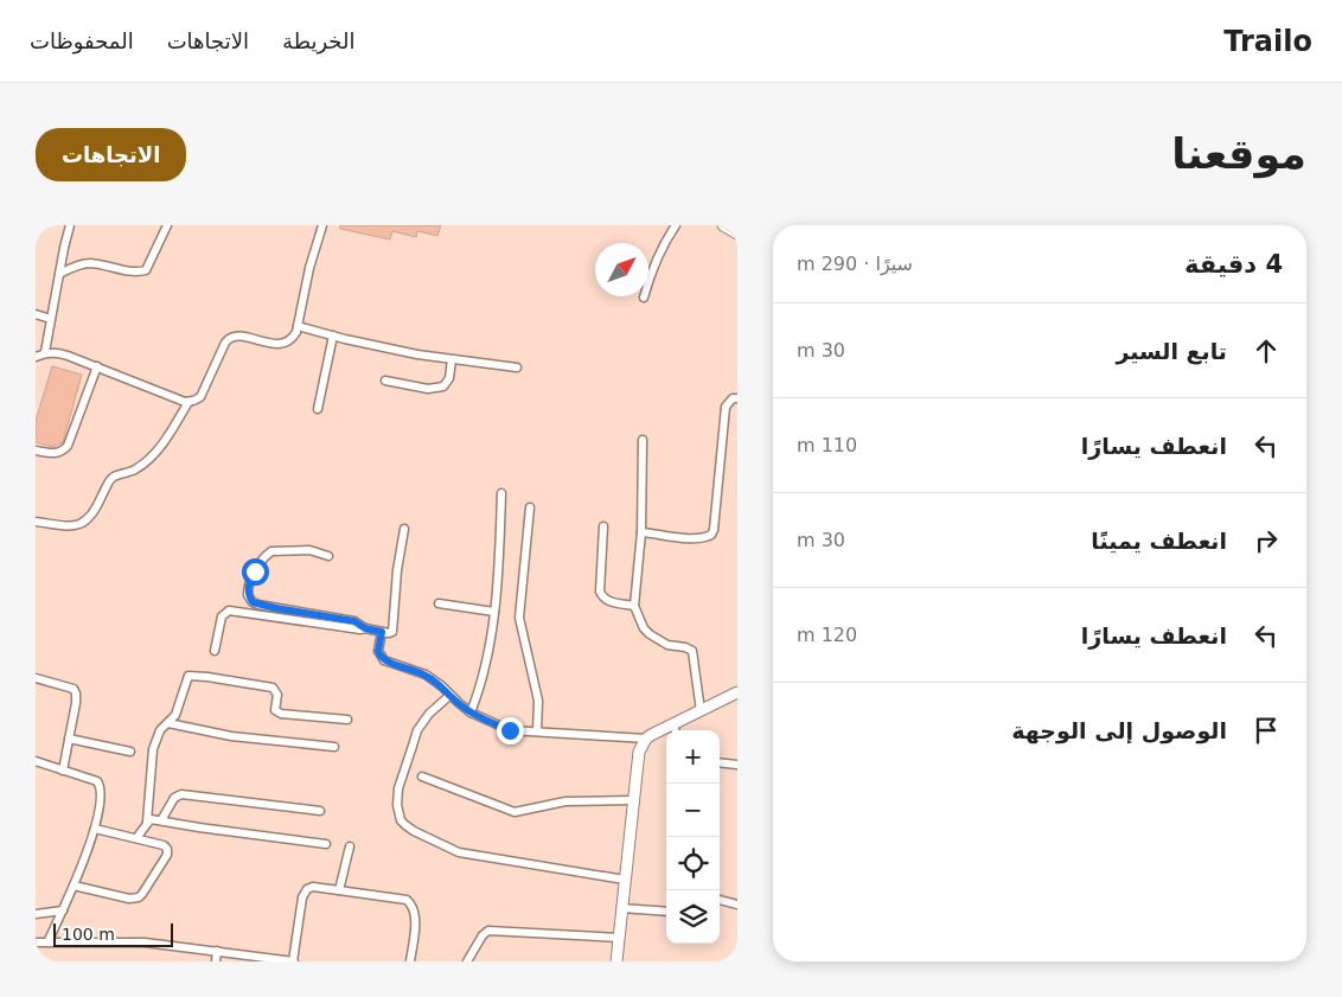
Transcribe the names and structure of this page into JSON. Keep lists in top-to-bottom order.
{
  "scale_bar": "100 m",
  "north": "top right",
  "page": {
    "header": "Trailo",
    "nav": ["الخريطة", "الاتجاهات", "المحفوظات"],
    "buttons": "الاتجاهات",
    "title": "موقعنا",
    "heading": ["4 دقيقة", "سيرًا · 290 m"],
    "list": [
      ["تابع السير", "30 m"],
      ["انعطف يسارًا", "110 m"],
      ["انعطف يمينًا", "30 m"],
      ["انعطف يسارًا", "120 m"],
      "الوصول إلى الوجهة"
    ],
    "map_buttons": ["+", "−"],
    "scale": "100 m"
  }
}
